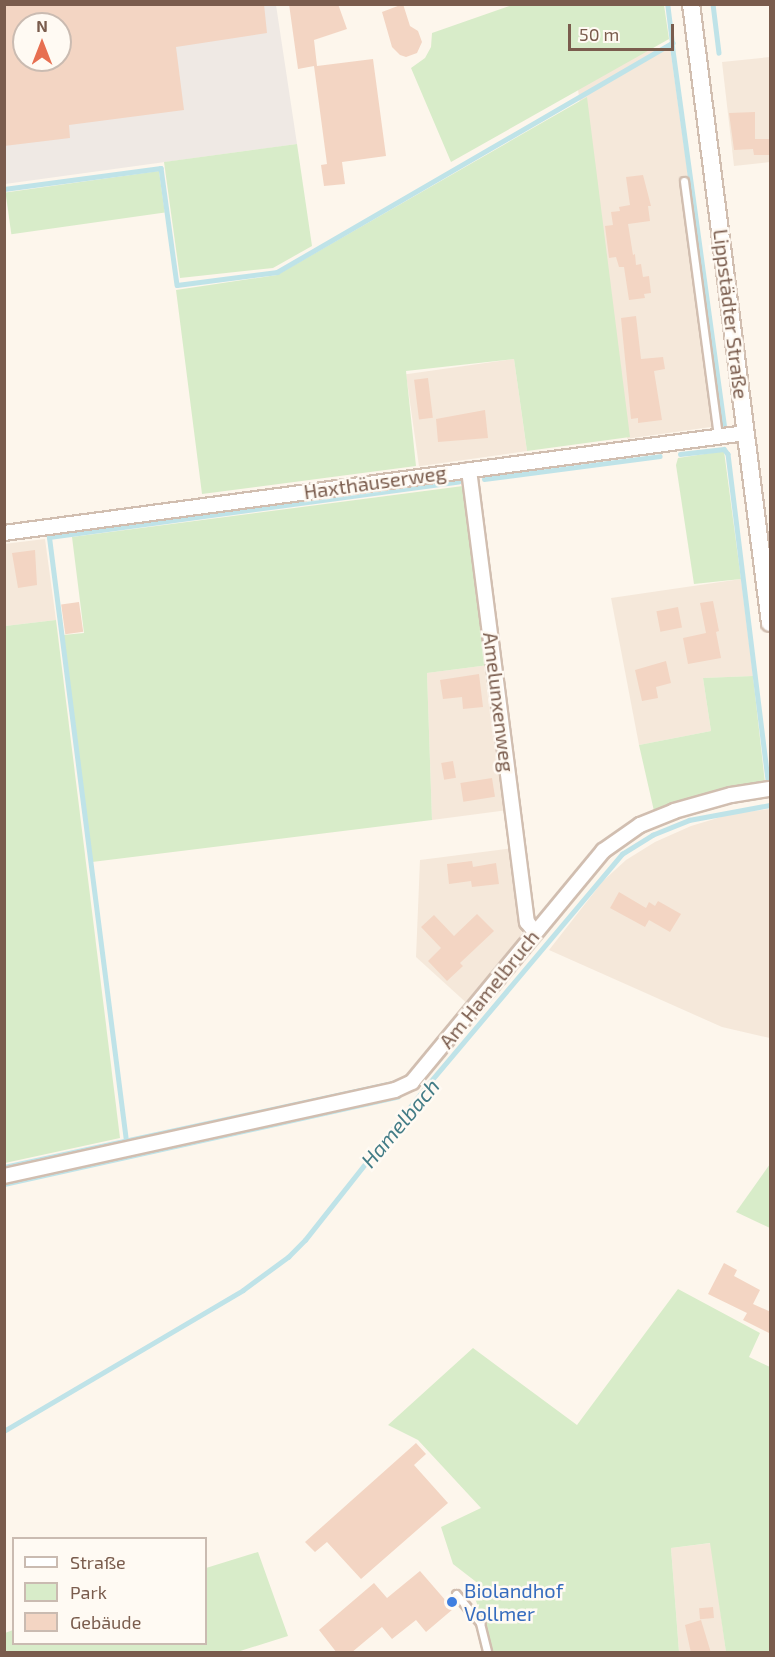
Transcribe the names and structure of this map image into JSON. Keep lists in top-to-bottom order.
{
  "streets": {
    "street": [
      "Lippstädter Straße",
      "Haxthäuserweg",
      "Amelunxenweg",
      "Am Hamelbruch"
    ]
  },
  "crossings": [
    ["Lippstädter Straße", "Haxthäuserweg"],
    ["Haxthäuserweg", "Amelunxenweg"],
    ["Amelunxenweg", "Am Hamelbruch"]
  ],
  "water": ["Hamelbach"],
  "places": ["Biolandhof Vollmer"],
  "legend": ["Straße", "Park", "Gebäude"],
  "scale_bar": "50 m",
  "north": "top"
}
